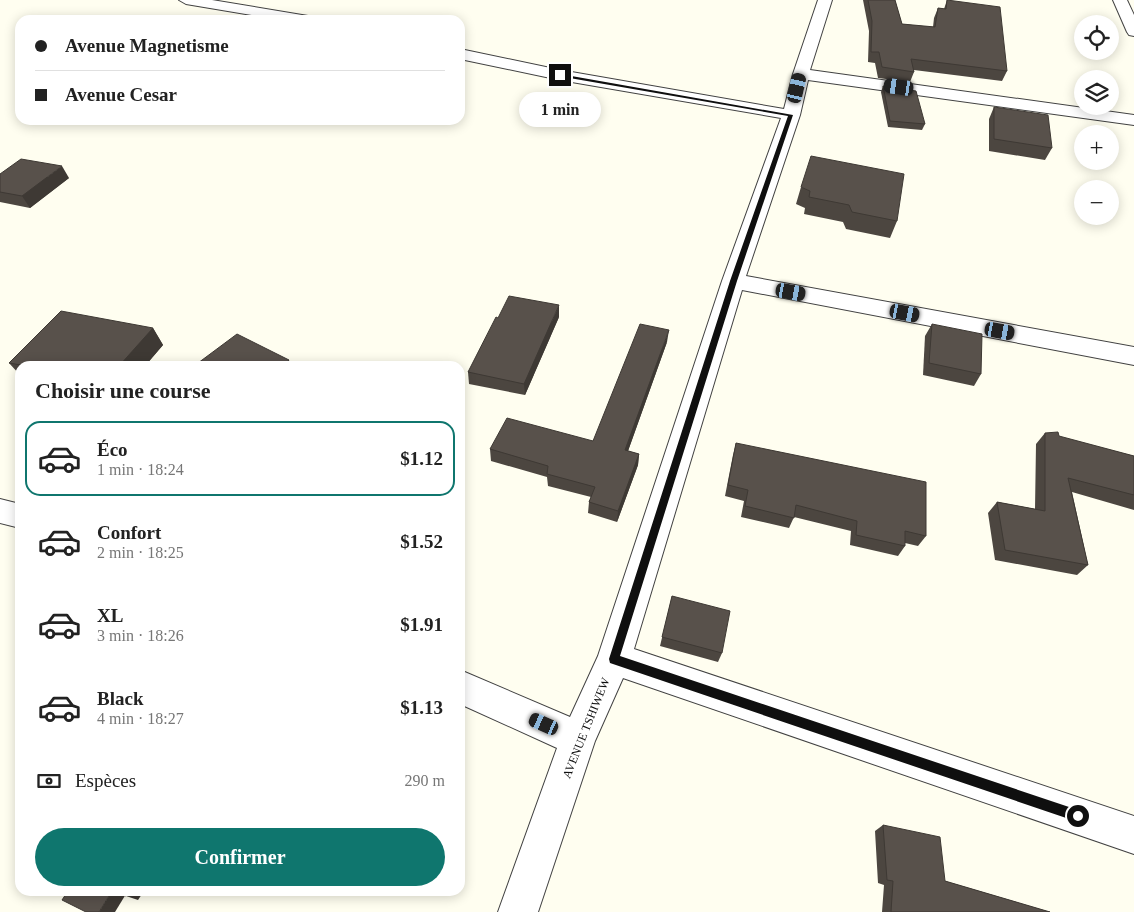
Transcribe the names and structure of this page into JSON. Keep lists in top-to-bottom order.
{
  "streets": {
    "street": ["AVENUE TSHIWEW"]
  },
  "page": {
    "map_buttons": ["+", "−"],
    "banner": ["Avenue Magnetisme", "Avenue Cesar"],
    "bubble": "1 min",
    "heading": "Choisir une course",
    "list": [
      {
        "name": "Éco",
        "note": "1 min · 18:24",
        "value": "$1.12"
      },
      {
        "name": "Confort",
        "note": "2 min · 18:25",
        "value": "$1.52"
      },
      {
        "name": "XL",
        "note": "3 min · 18:26",
        "value": "$1.91"
      },
      {
        "name": "Black",
        "note": "4 min · 18:27",
        "value": "$1.13"
      }
    ],
    "pay": ["Espèces", "290 m"],
    "buttons": "Confirmer"
  }
}
